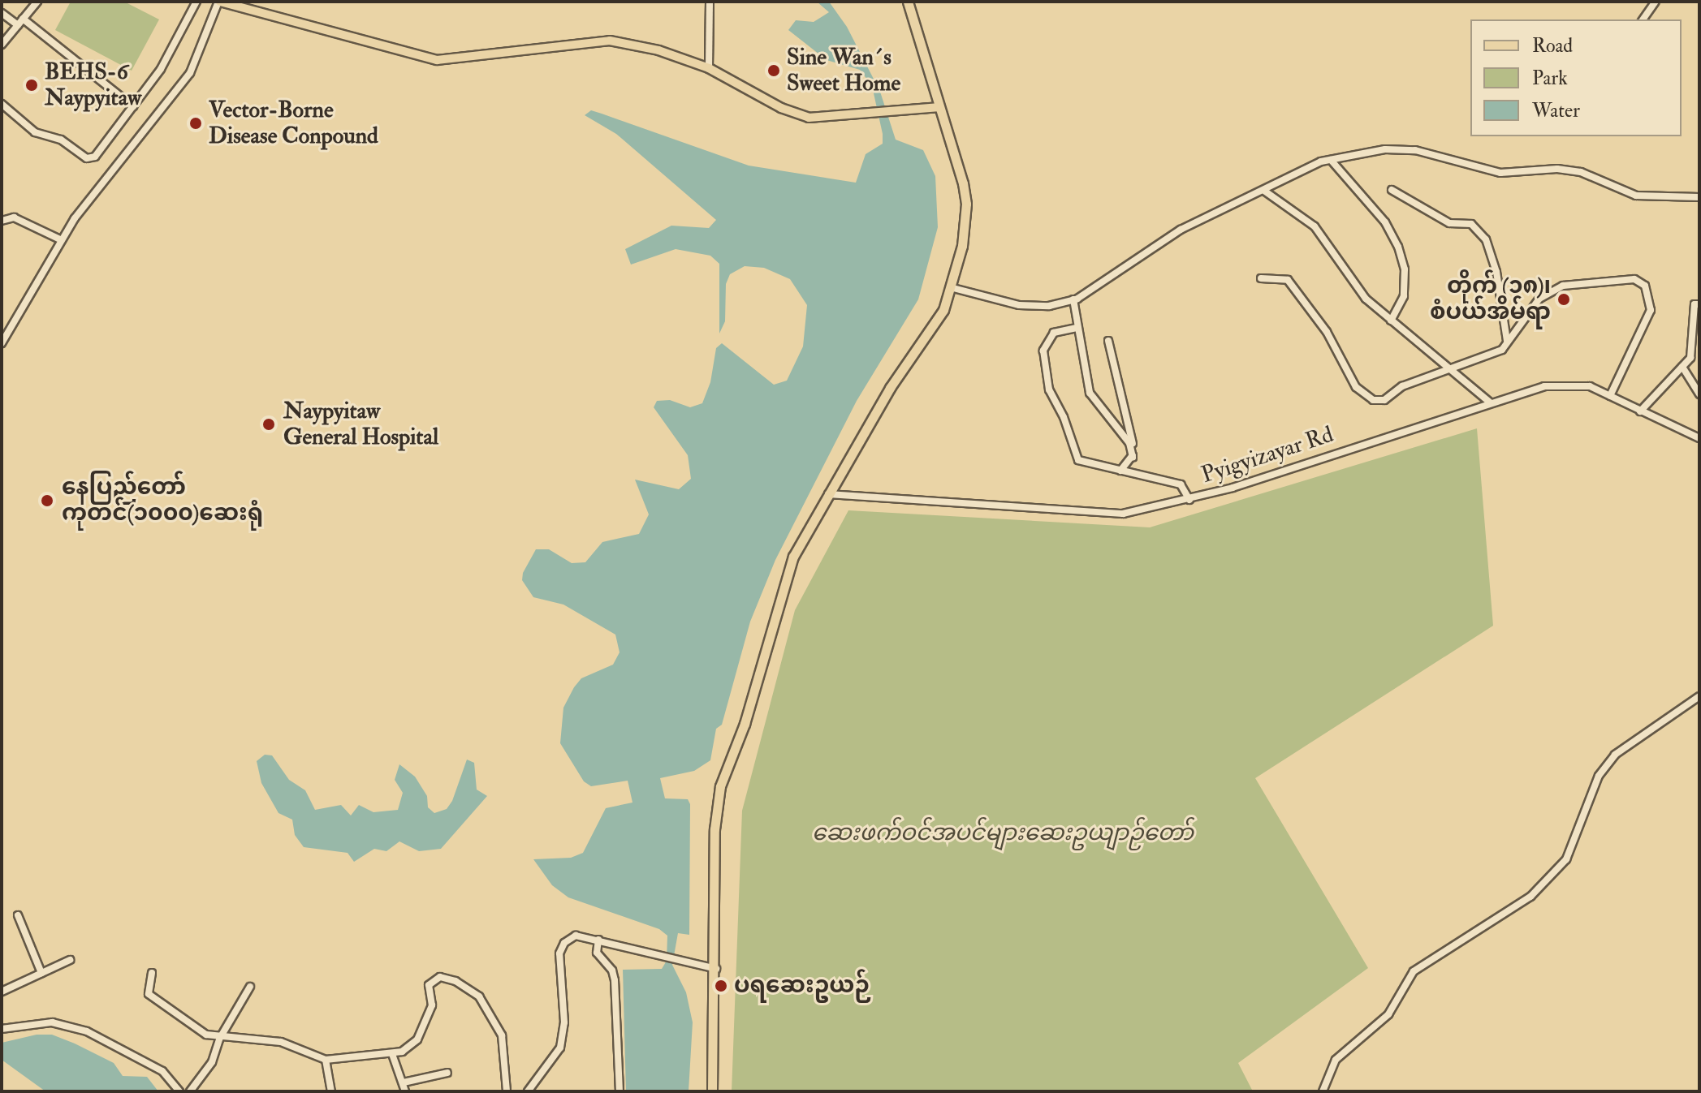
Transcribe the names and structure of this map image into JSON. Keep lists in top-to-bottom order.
{
  "streets": {
    "street": ["Pyigyizayar Rd"]
  },
  "parks": ["ဆေးဖက်ဝင်အပင်များဆေးဥယျာဉ်တော်"],
  "places": [
    "Sine Wan´s Sweet Home",
    "BEHS-6 Naypyitaw",
    "Vector-Borne Disease Conpound",
    "တိုက် (၁၈)၊ စံပယ်အိမ်ရာ",
    "Naypyitaw General Hospital",
    "နေပြည်တော် ကုတင်(၁၀၀၀)ဆေးရုံ",
    "ပရဆေးဥယဉ်"
  ],
  "legend": ["Road", "Park", "Water"]
}
